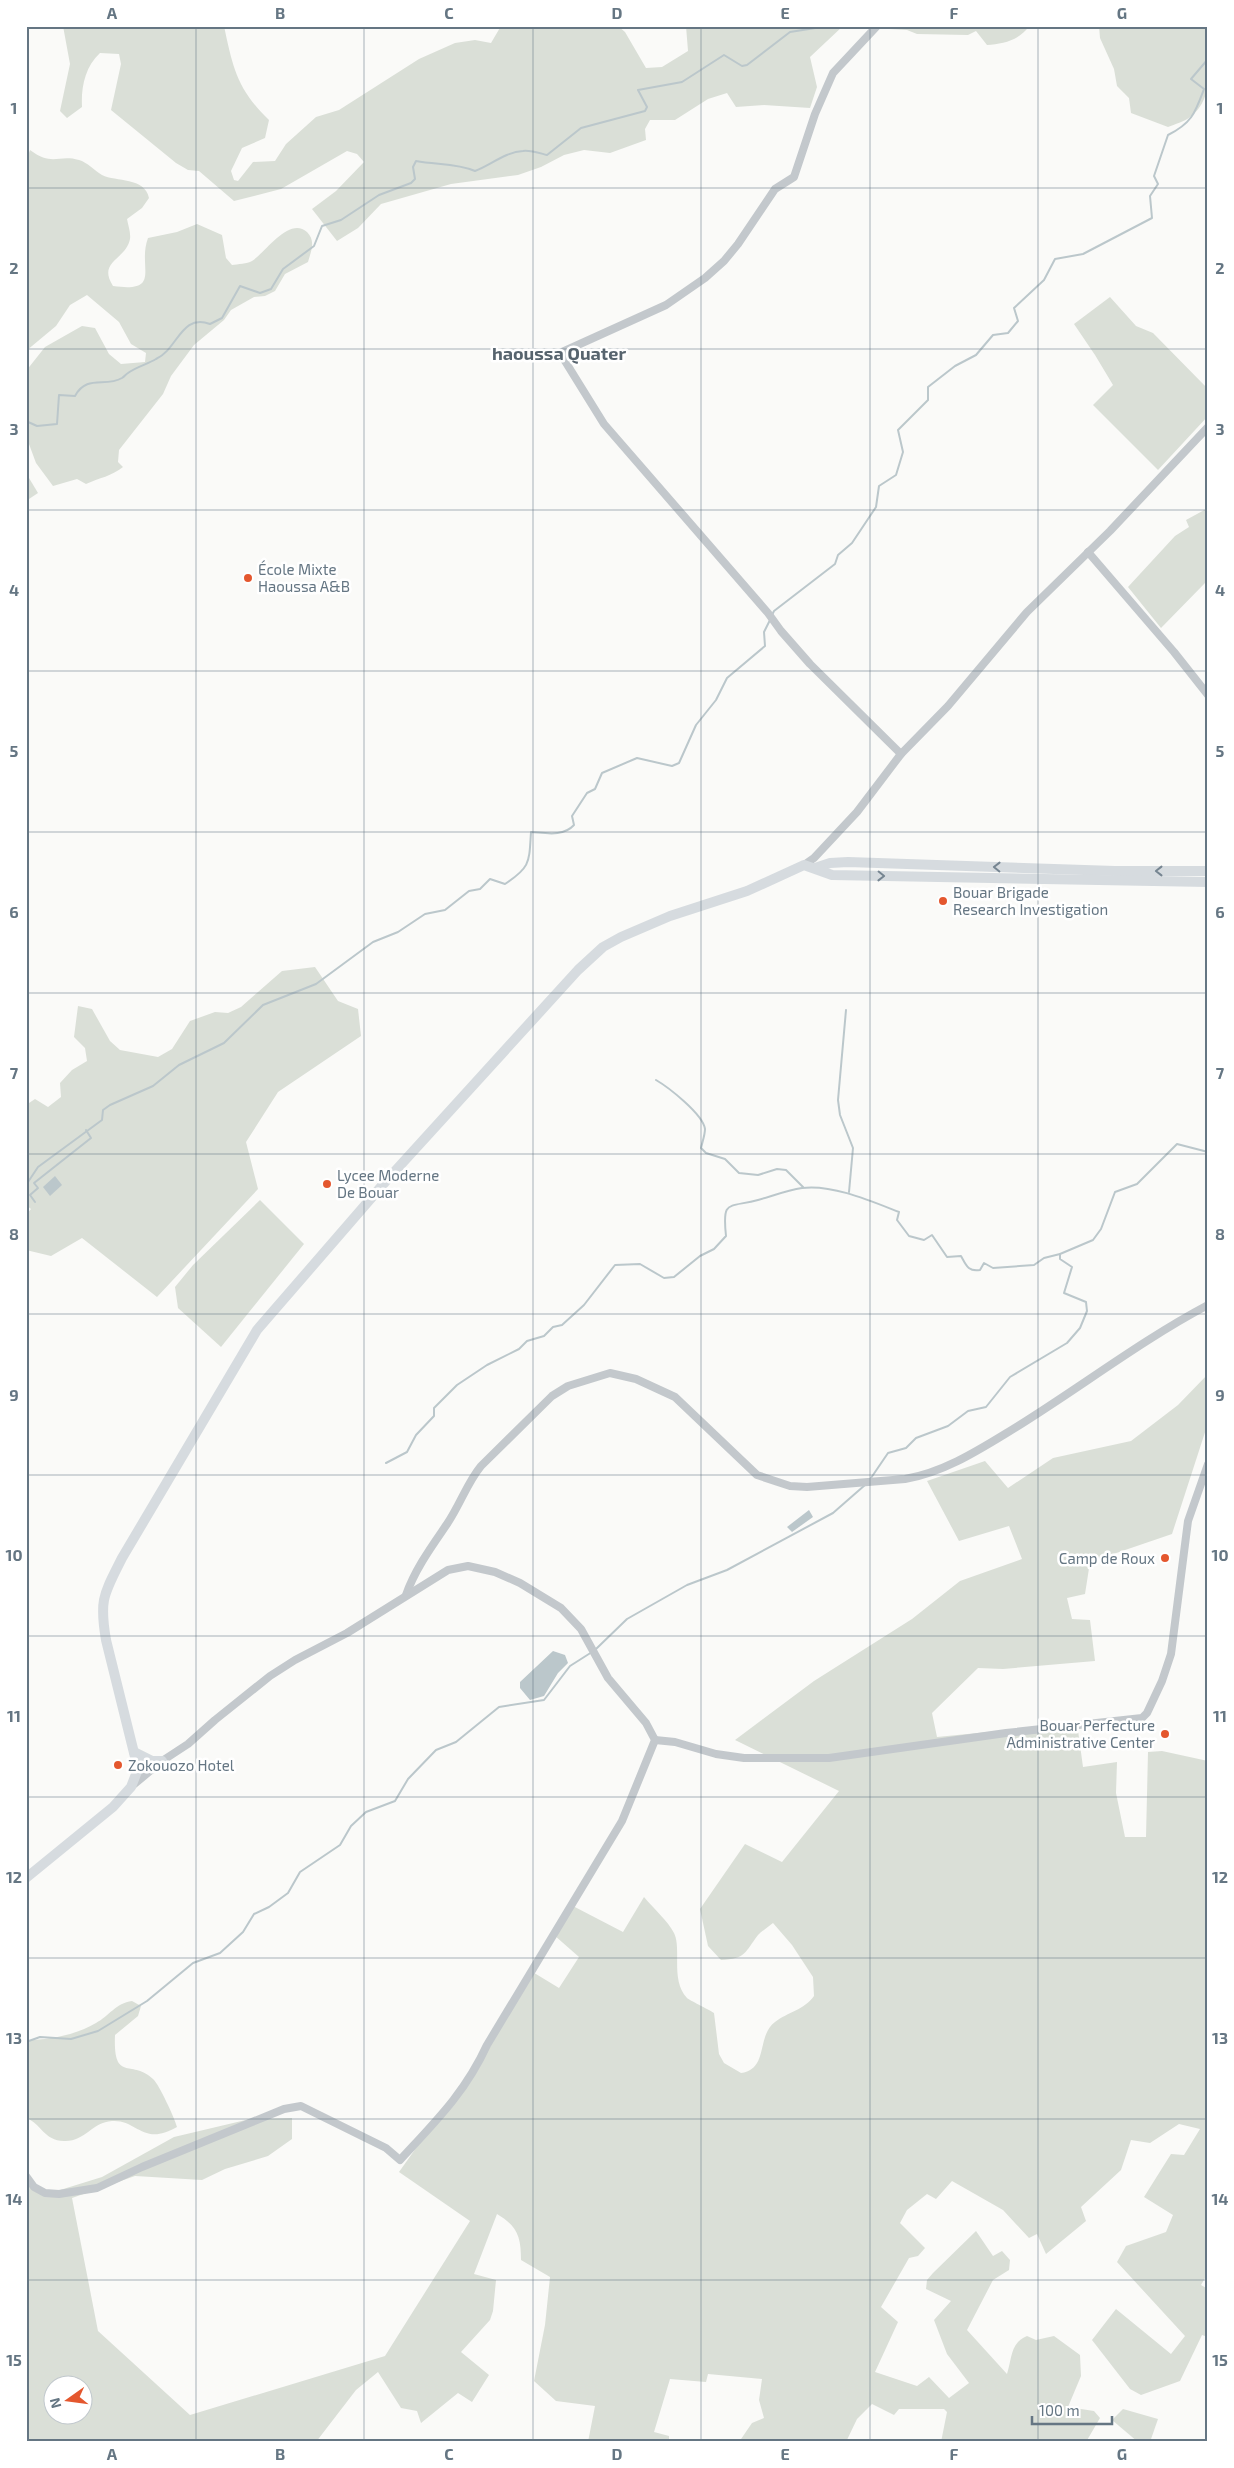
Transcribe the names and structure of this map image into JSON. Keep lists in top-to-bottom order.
{
  "districts": ["haoussa Quater"],
  "places": [
    "École Mixte Haoussa A&B",
    "Bouar Brigade Research Investigation",
    "Lycee Moderne De Bouar",
    "Camp de Roux",
    "Bouar Perfecture Administrative Center",
    "Zokouozo Hotel"
  ],
  "scale_bar": "100 m",
  "north": "left",
  "grid": {
    "columns": [
      "A",
      "B",
      "C",
      "D",
      "E",
      "F",
      "G"
    ],
    "rows": [
      "1",
      "2",
      "3",
      "4",
      "5",
      "6",
      "7",
      "8",
      "9",
      "10",
      "11",
      "12",
      "13",
      "14",
      "15"
    ]
  }
}
